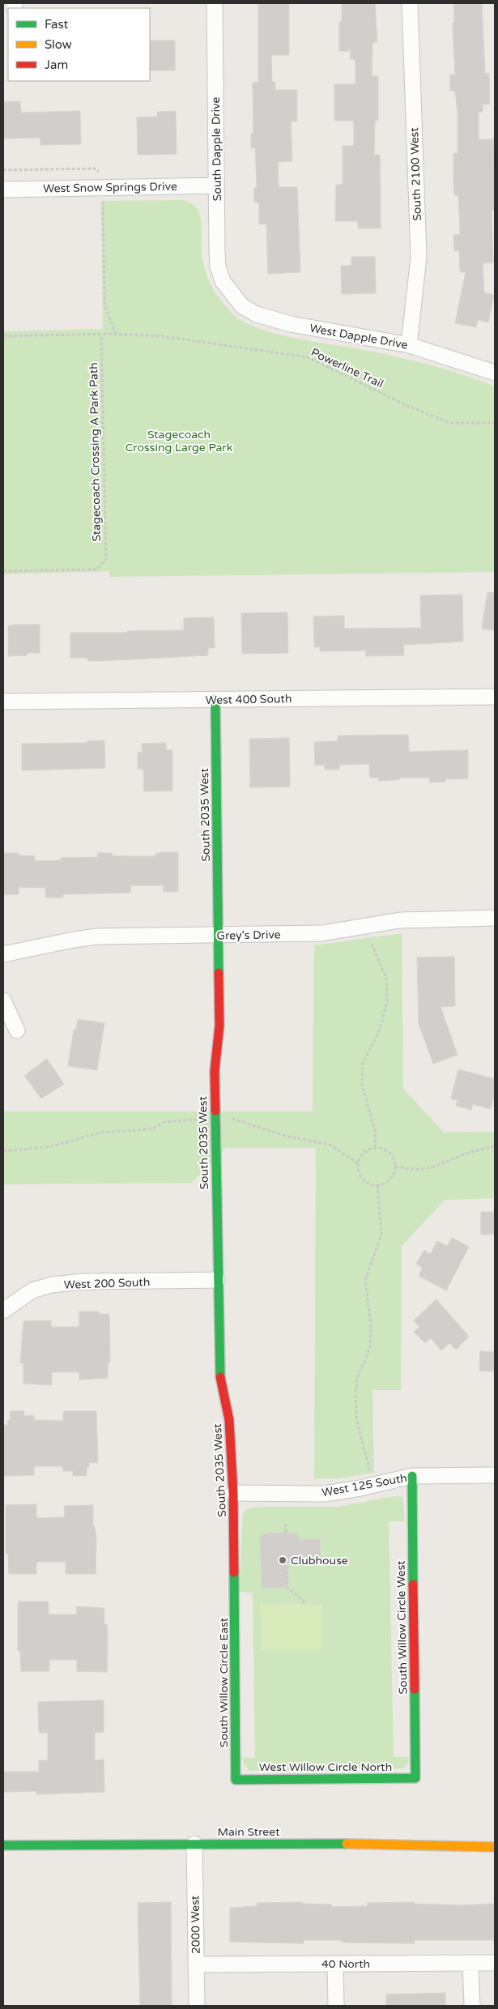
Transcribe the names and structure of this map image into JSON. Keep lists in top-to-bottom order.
{
  "streets": {
    "street": [
      "South Dapple Drive",
      "South 2100 West",
      "West Snow Springs Drive",
      "West Dapple Drive",
      "West 400 South",
      "South 2035 West",
      "Grey's Drive",
      "West 200 South",
      "West 125 South",
      "South Willow Circle West",
      "South Willow Circle East",
      "West Willow Circle North",
      "Main Street",
      "2000 West",
      "40 North"
    ],
    "path": ["Powerline Trail", "Stagecoach Crossing A Park Path"]
  },
  "crossings": [
    ["South Dapple Drive", "West Snow Springs Drive"],
    ["South Dapple Drive", "West Dapple Drive"],
    ["South 2100 West", "West Dapple Drive"],
    ["Powerline Trail", "Stagecoach Crossing A Park Path"],
    ["West 400 South", "South 2035 West"],
    ["South 2035 West", "Grey's Drive"],
    ["South 2035 West", "West 200 South"],
    ["South 2035 West", "West 125 South"],
    ["South 2035 West", "South Willow Circle East"],
    ["West 125 South", "South Willow Circle West"],
    ["South Willow Circle West", "West Willow Circle North"],
    ["South Willow Circle East", "West Willow Circle North"],
    ["Main Street", "2000 West"],
    ["2000 West", "40 North"]
  ],
  "parks": ["Stagecoach Crossing Large Park"],
  "places": ["Clubhouse"],
  "legend": ["Fast", "Slow", "Jam"]
}
